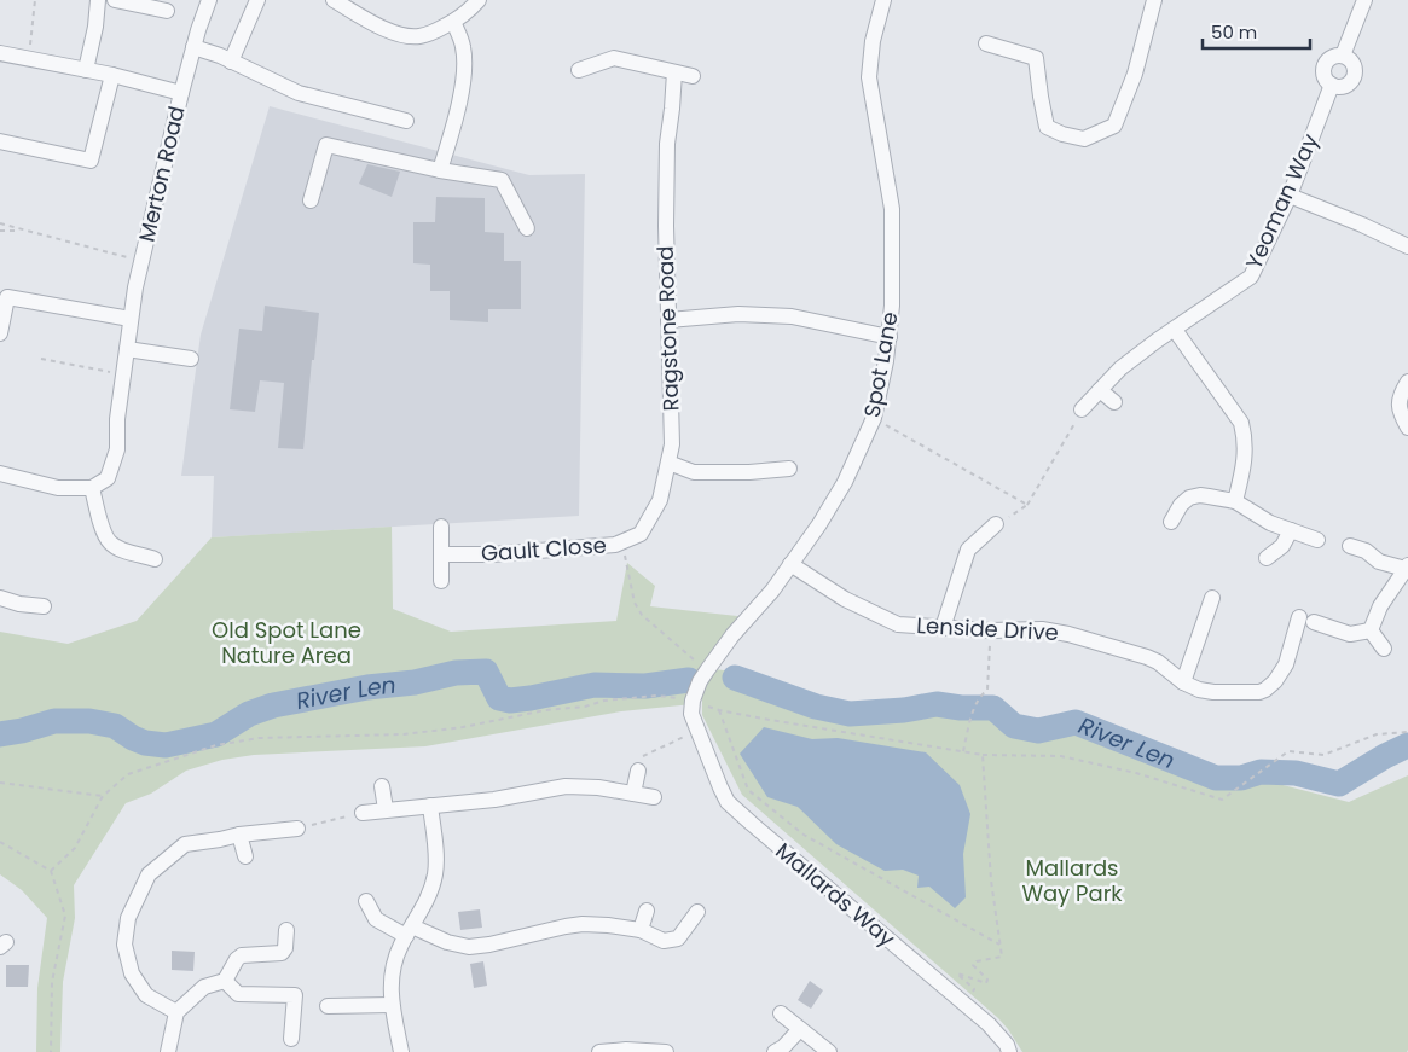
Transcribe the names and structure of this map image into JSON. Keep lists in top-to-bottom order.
{
  "streets": {
    "street": [
      "Merton Road",
      "Yeoman Way",
      "Ragstone Road",
      "Spot Lane",
      "Gault Close",
      "Lenside Drive",
      "Mallards Way"
    ]
  },
  "crossings": [
    ["Ragstone Road", "Gault Close"],
    ["Spot Lane", "Lenside Drive"],
    ["Spot Lane", "Mallards Way"]
  ],
  "water": ["River Len"],
  "parks": ["Old Spot Lane Nature Area", "Mallards Way Park"],
  "scale_bar": "50 m"
}
